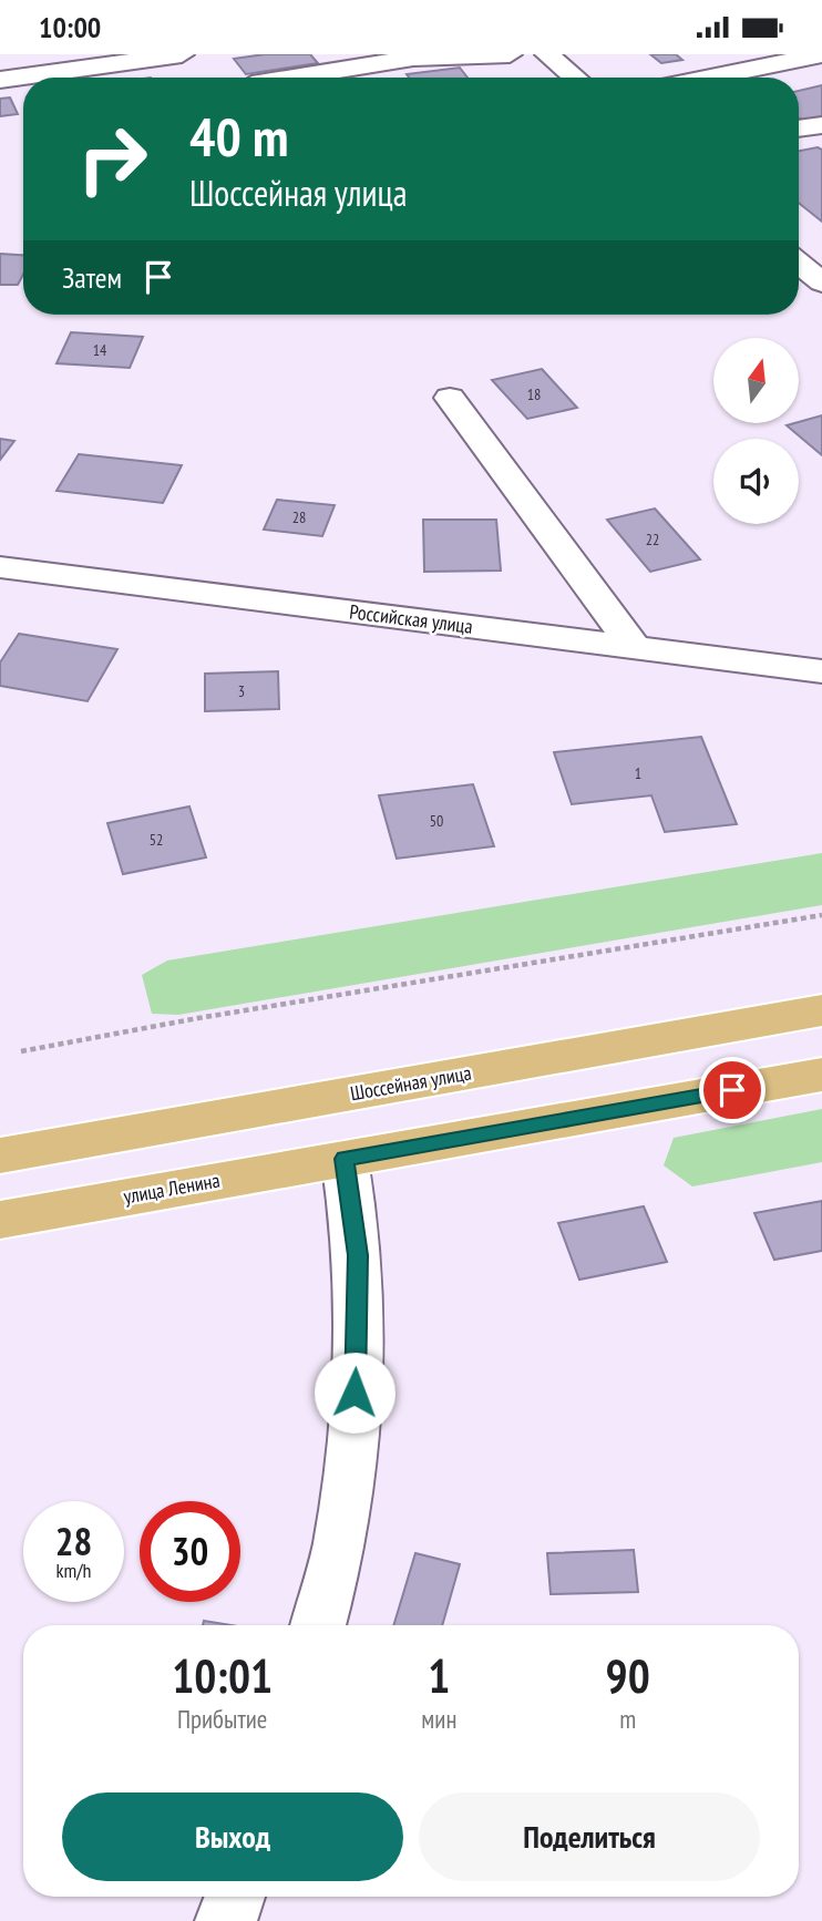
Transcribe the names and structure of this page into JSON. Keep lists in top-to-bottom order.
{
  "streets": {
    "main road": ["Шоссейная улица", "улица Ленина"],
    "street": ["Российская улица"]
  },
  "house_numbers": [
    "14",
    "18",
    "28",
    "22",
    "3",
    "1",
    "50",
    "52"
  ],
  "north": "top",
  "page": {
    "status": "10:00",
    "turn": ["40 m", "Шоссейная улица"],
    "then": "Затем",
    "speed": "28 km/h",
    "limit": "30",
    "eta": [
      "10:01",
      "Прибытие",
      "1",
      "мин",
      "90",
      "m"
    ],
    "buttons": ["Выход", "Поделиться"]
  }
}
